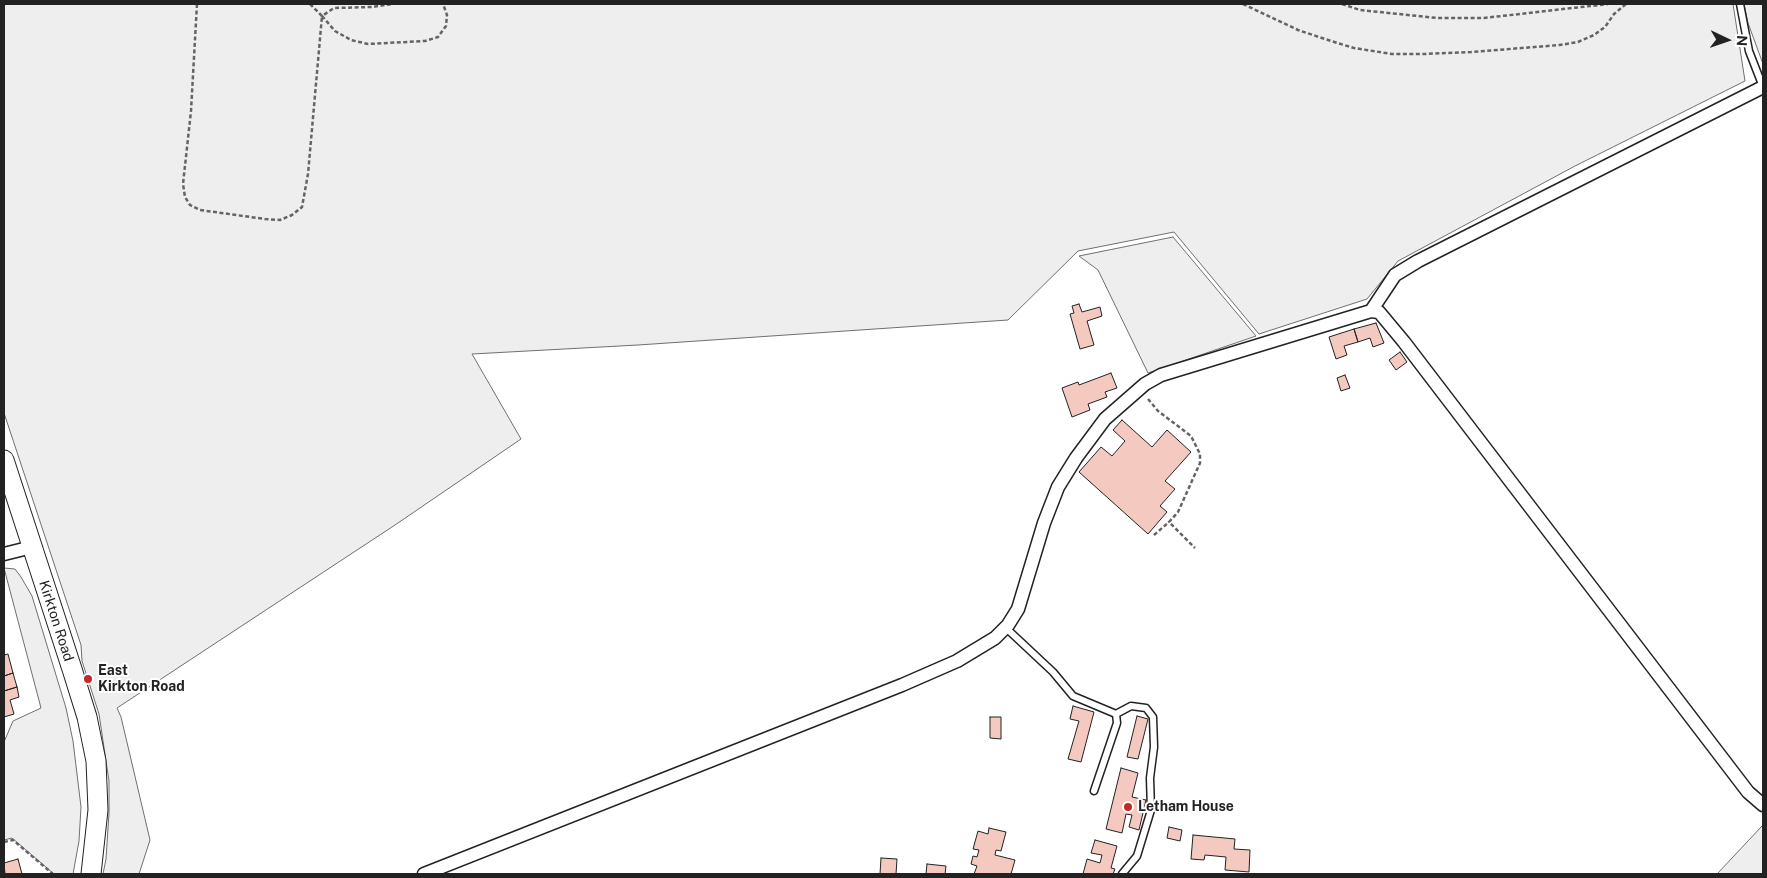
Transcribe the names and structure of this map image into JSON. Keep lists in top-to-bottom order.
{
  "streets": {
    "street": ["Kirkton Road"]
  },
  "places": ["East Kirkton Road", "Letham House"],
  "north": "right"
}
